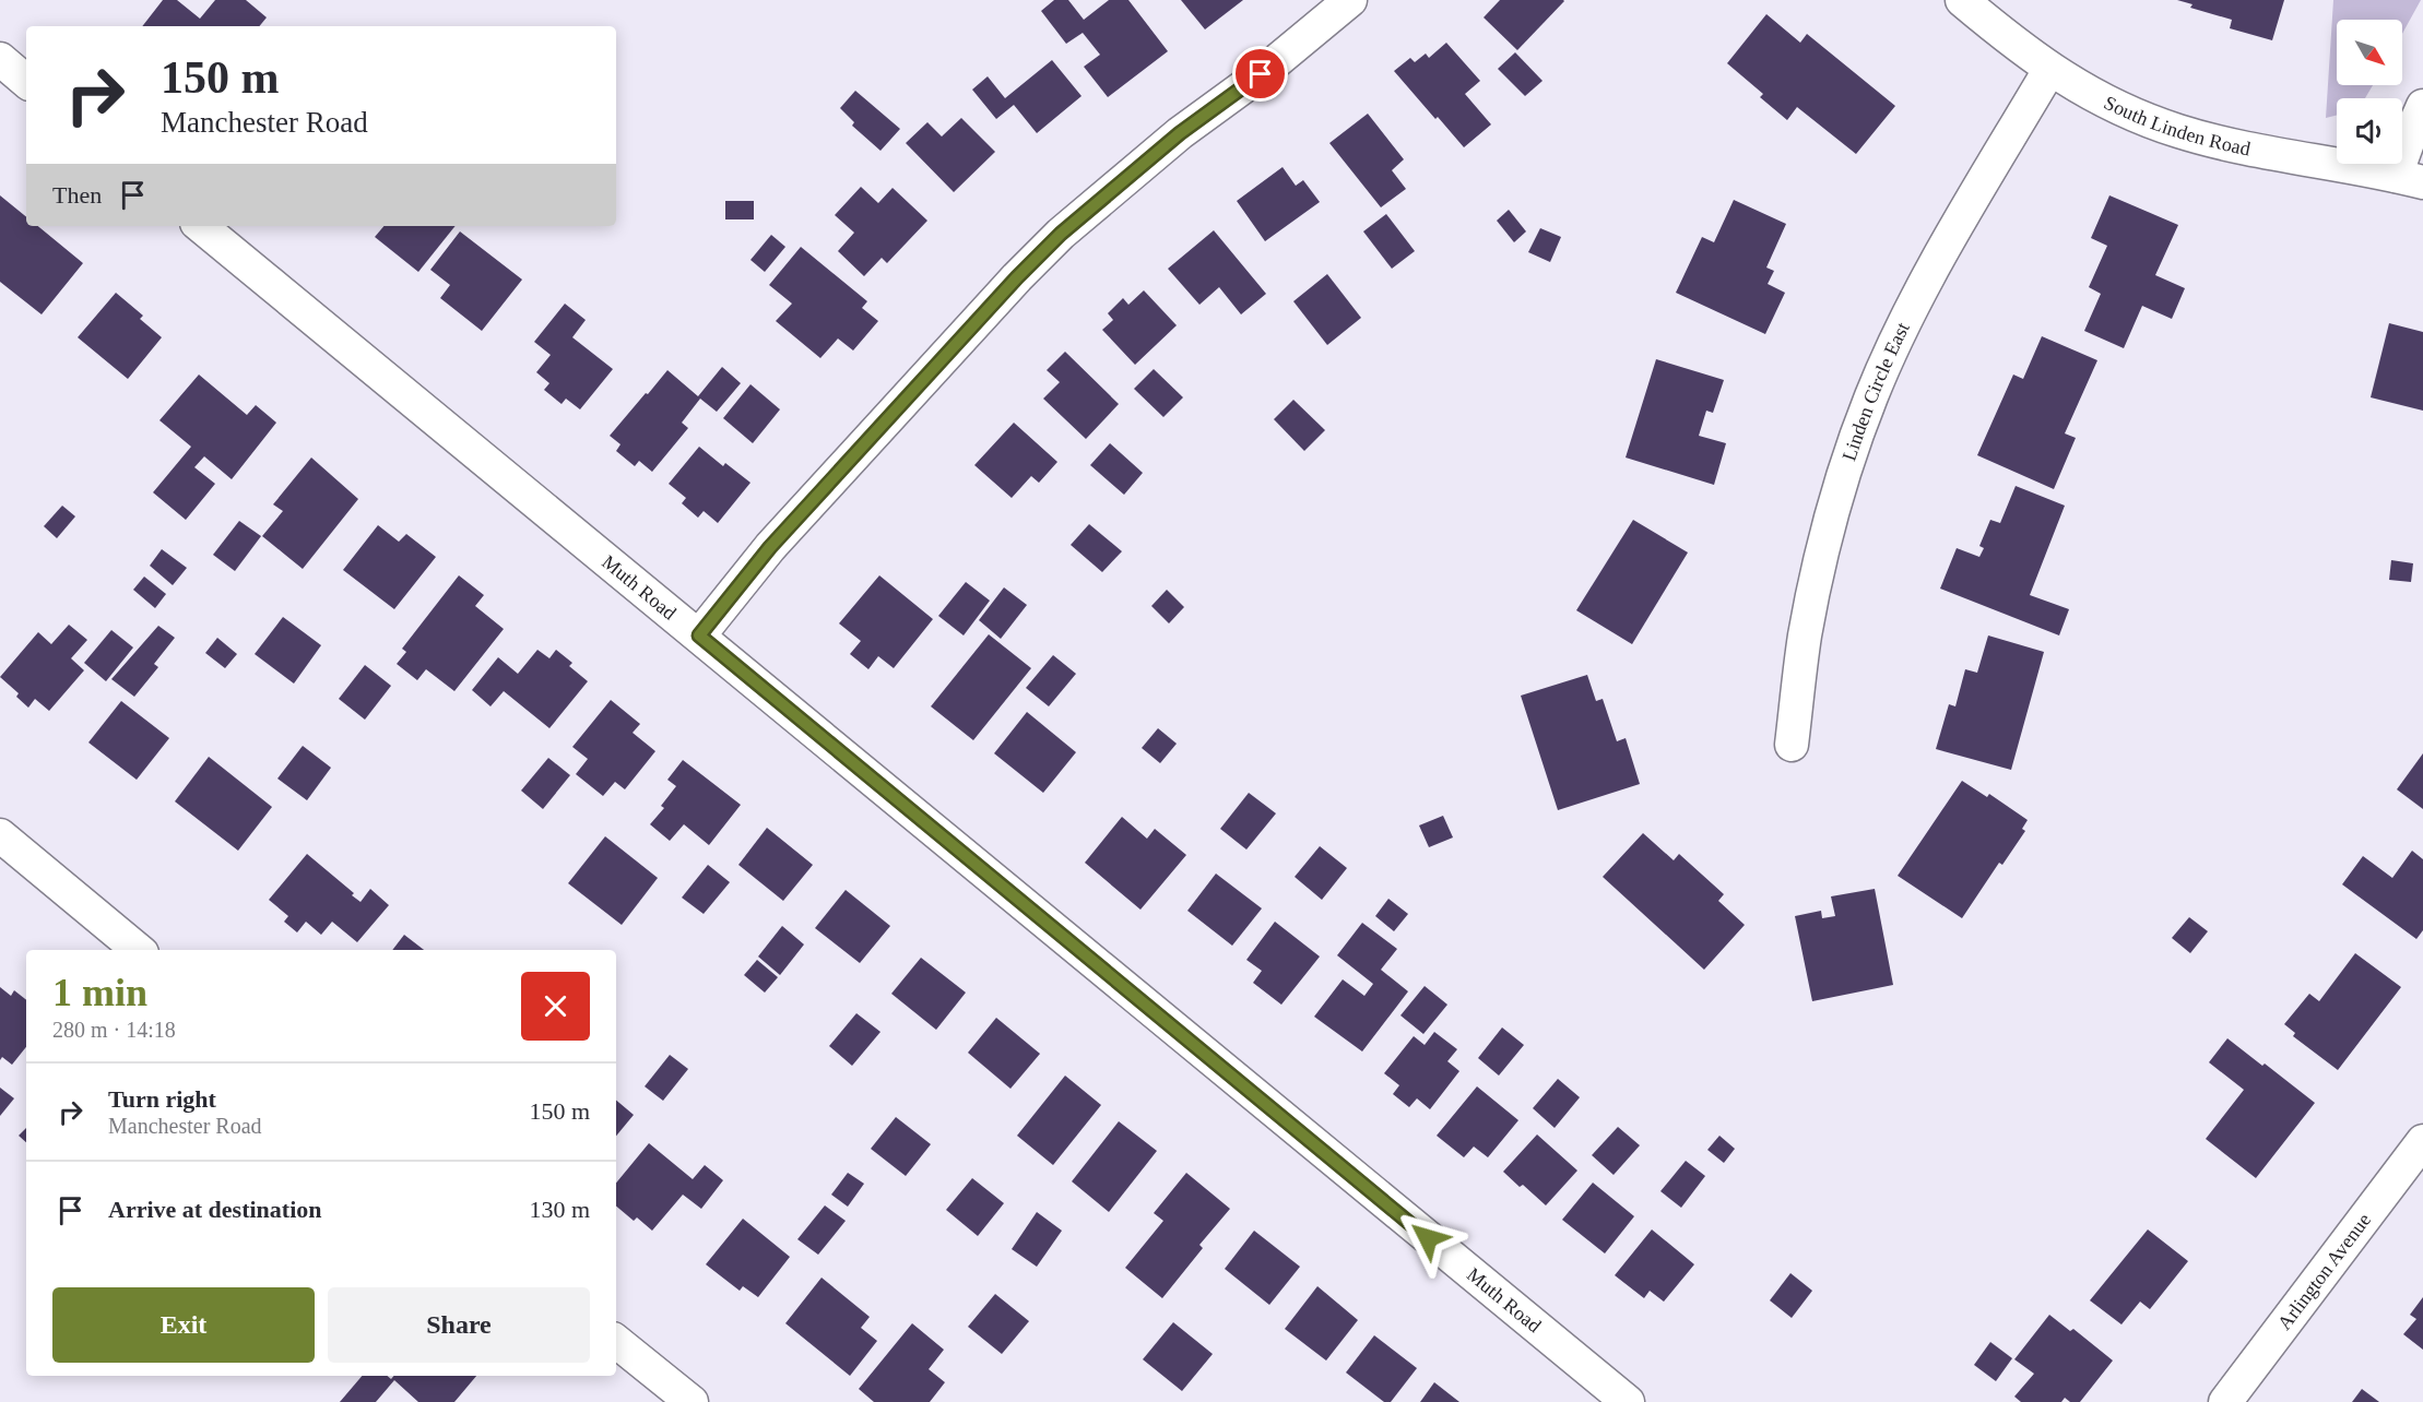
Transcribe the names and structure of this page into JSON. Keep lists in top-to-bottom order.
{
  "streets": {
    "street": [
      "South Linden Road",
      "Linden Circle East",
      "Muth Road",
      "Arlington Avenue"
    ]
  },
  "crossings": [
    ["South Linden Road", "Linden Circle East"]
  ],
  "north": "bottom right",
  "page": {
    "turn": ["150 m", "Manchester Road"],
    "then": "Then",
    "heading": ["1 min", "280 m · 14:18"],
    "list": [
      {
        "name": "Turn right",
        "note": "Manchester Road",
        "value": "150 m"
      },
      {
        "name": "Arrive at destination",
        "value": "130 m"
      }
    ],
    "buttons": ["Exit", "Share"]
  }
}
